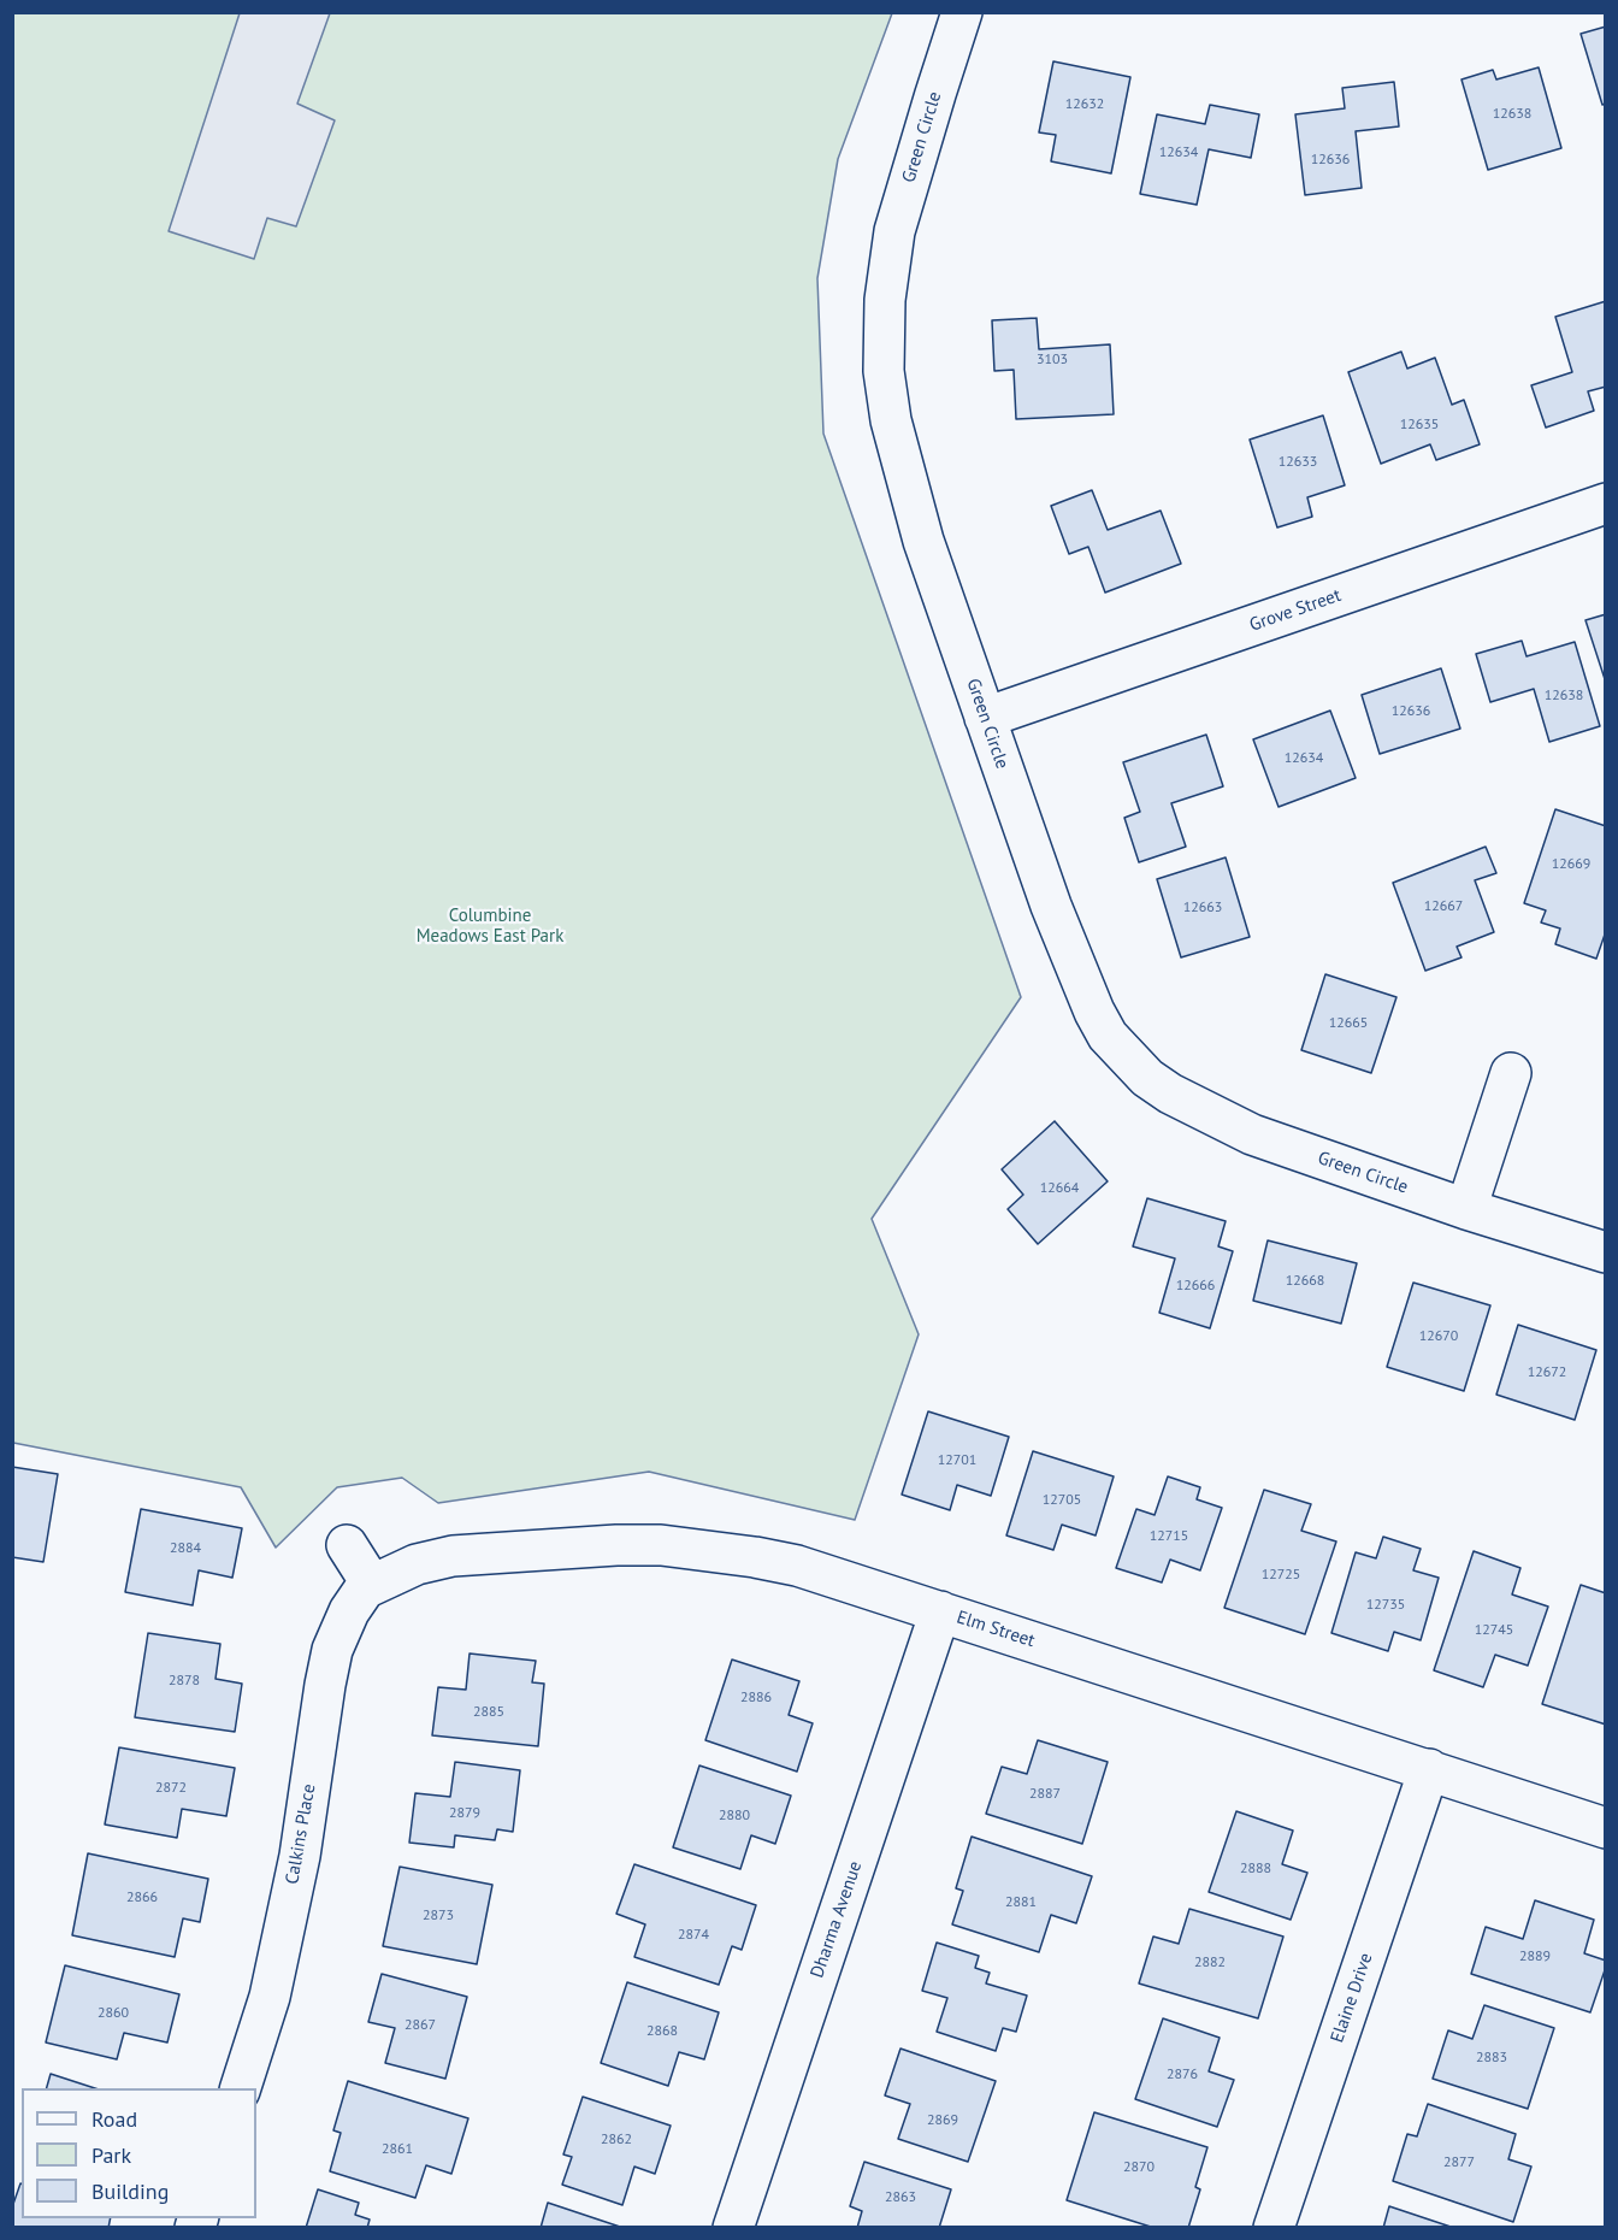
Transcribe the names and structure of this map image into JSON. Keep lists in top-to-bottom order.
{
  "streets": {
    "street": [
      "Green Circle",
      "Grove Street",
      "Elm Street",
      "Calkins Place",
      "Dharma Avenue",
      "Elaine Drive"
    ]
  },
  "crossings": [
    ["Green Circle", "Grove Street"],
    ["Elm Street", "Calkins Place"],
    ["Elm Street", "Dharma Avenue"],
    ["Elm Street", "Elaine Drive"]
  ],
  "parks": ["Columbine Meadows East Park"],
  "house_numbers": [
    "12632",
    "12638",
    "12634",
    "12636",
    "3103",
    "12635",
    "12633",
    "12638",
    "12636",
    "12634",
    "12669",
    "12667",
    "12663",
    "12665",
    "12664",
    "12668",
    "12666",
    "12670",
    "12672",
    "12701",
    "12705",
    "12715",
    "2884",
    "12725",
    "12735",
    "12745",
    "2878",
    "2886",
    "2885",
    "2872",
    "2887",
    "2879",
    "2880",
    "2888",
    "2866",
    "2881",
    "2873",
    "2874",
    "2889",
    "2882",
    "2860",
    "2867",
    "2868",
    "2883",
    "2876",
    "2869",
    "2862",
    "2861",
    "2877",
    "2870",
    "2863"
  ],
  "legend": ["Road", "Park", "Building"]
}
